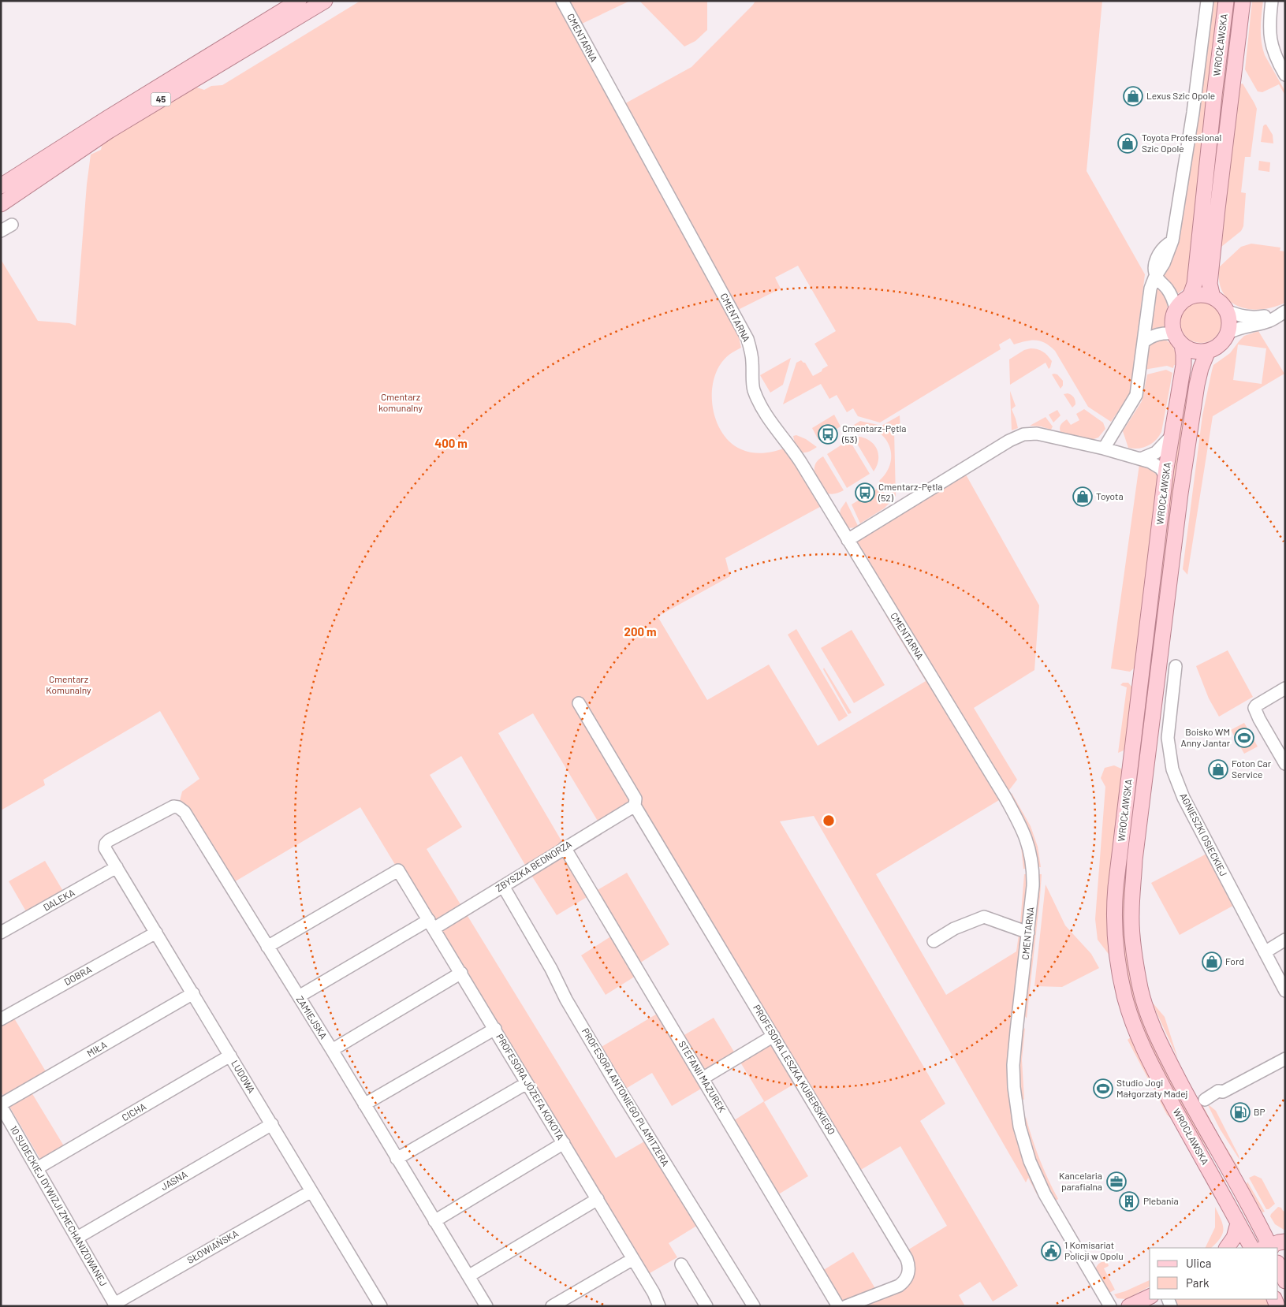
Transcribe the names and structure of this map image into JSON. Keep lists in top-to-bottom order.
{
  "streets": {
    "main road": ["WROCŁAWSKA", "45"],
    "street": [
      "CMENTARNA",
      "AGNIESZKI OSIECKIEJ",
      "ZBYSZKA BEDNORZA",
      "DALEKA",
      "DOBRA",
      "ZAMIEJSKA",
      "MIŁA",
      "PROFESORA LESZKA KUBERSKIEGO",
      "LUDOWA",
      "STEFANII MAZUREK",
      "PROFESORA JÓZEFA KOKOTA",
      "PROFESORA ANTONIEGO PLAMITZERA",
      "CICHA",
      "JASNA",
      "10 SUDECKIEJ DYWIZJI ZMECHANIZOWANEJ",
      "SŁOWIAŃSKA"
    ]
  },
  "crossings": [
    ["ZBYSZKA BEDNORZA", "ZAMIEJSKA"],
    ["ZBYSZKA BEDNORZA", "PROFESORA LESZKA KUBERSKIEGO"],
    ["ZBYSZKA BEDNORZA", "STEFANII MAZUREK"],
    ["ZBYSZKA BEDNORZA", "PROFESORA JÓZEFA KOKOTA"],
    ["ZBYSZKA BEDNORZA", "PROFESORA ANTONIEGO PLAMITZERA"],
    ["DALEKA", "LUDOWA"],
    ["DOBRA", "LUDOWA"],
    ["ZAMIEJSKA", "LUDOWA"],
    ["ZAMIEJSKA", "PROFESORA JÓZEFA KOKOTA"],
    ["MIŁA", "LUDOWA"],
    ["MIŁA", "10 SUDECKIEJ DYWIZJI ZMECHANIZOWANEJ"],
    ["LUDOWA", "CICHA"],
    ["LUDOWA", "JASNA"],
    ["LUDOWA", "SŁOWIAŃSKA"],
    ["CICHA", "10 SUDECKIEJ DYWIZJI ZMECHANIZOWANEJ"],
    ["JASNA", "10 SUDECKIEJ DYWIZJI ZMECHANIZOWANEJ"],
    ["10 SUDECKIEJ DYWIZJI ZMECHANIZOWANEJ", "SŁOWIAŃSKA"]
  ],
  "parks": ["Cmentarz komunalny", "Cmentarz Komunalny"],
  "places": {
    "shop": [
      "Lexus Szic Opole",
      "Toyota Professional Szic Opole",
      "Toyota",
      "Foton Car Service",
      "Ford"
    ],
    "bus stop": ["Cmentarz-Pętla (53)", "Cmentarz-Pętla (52)"],
    "sports": ["Boisko WM Anny Jantar", "Studio Jogi Małgorzaty Madej"],
    "fuel station": ["BP"],
    "office": ["Kancelaria parafialna"],
    "building": ["Plebania"],
    "public building": ["1 Komisariat Policji w Opolu"]
  },
  "legend": ["Ulica", "Park"],
  "rings": ["400 m", "200 m"]
}
